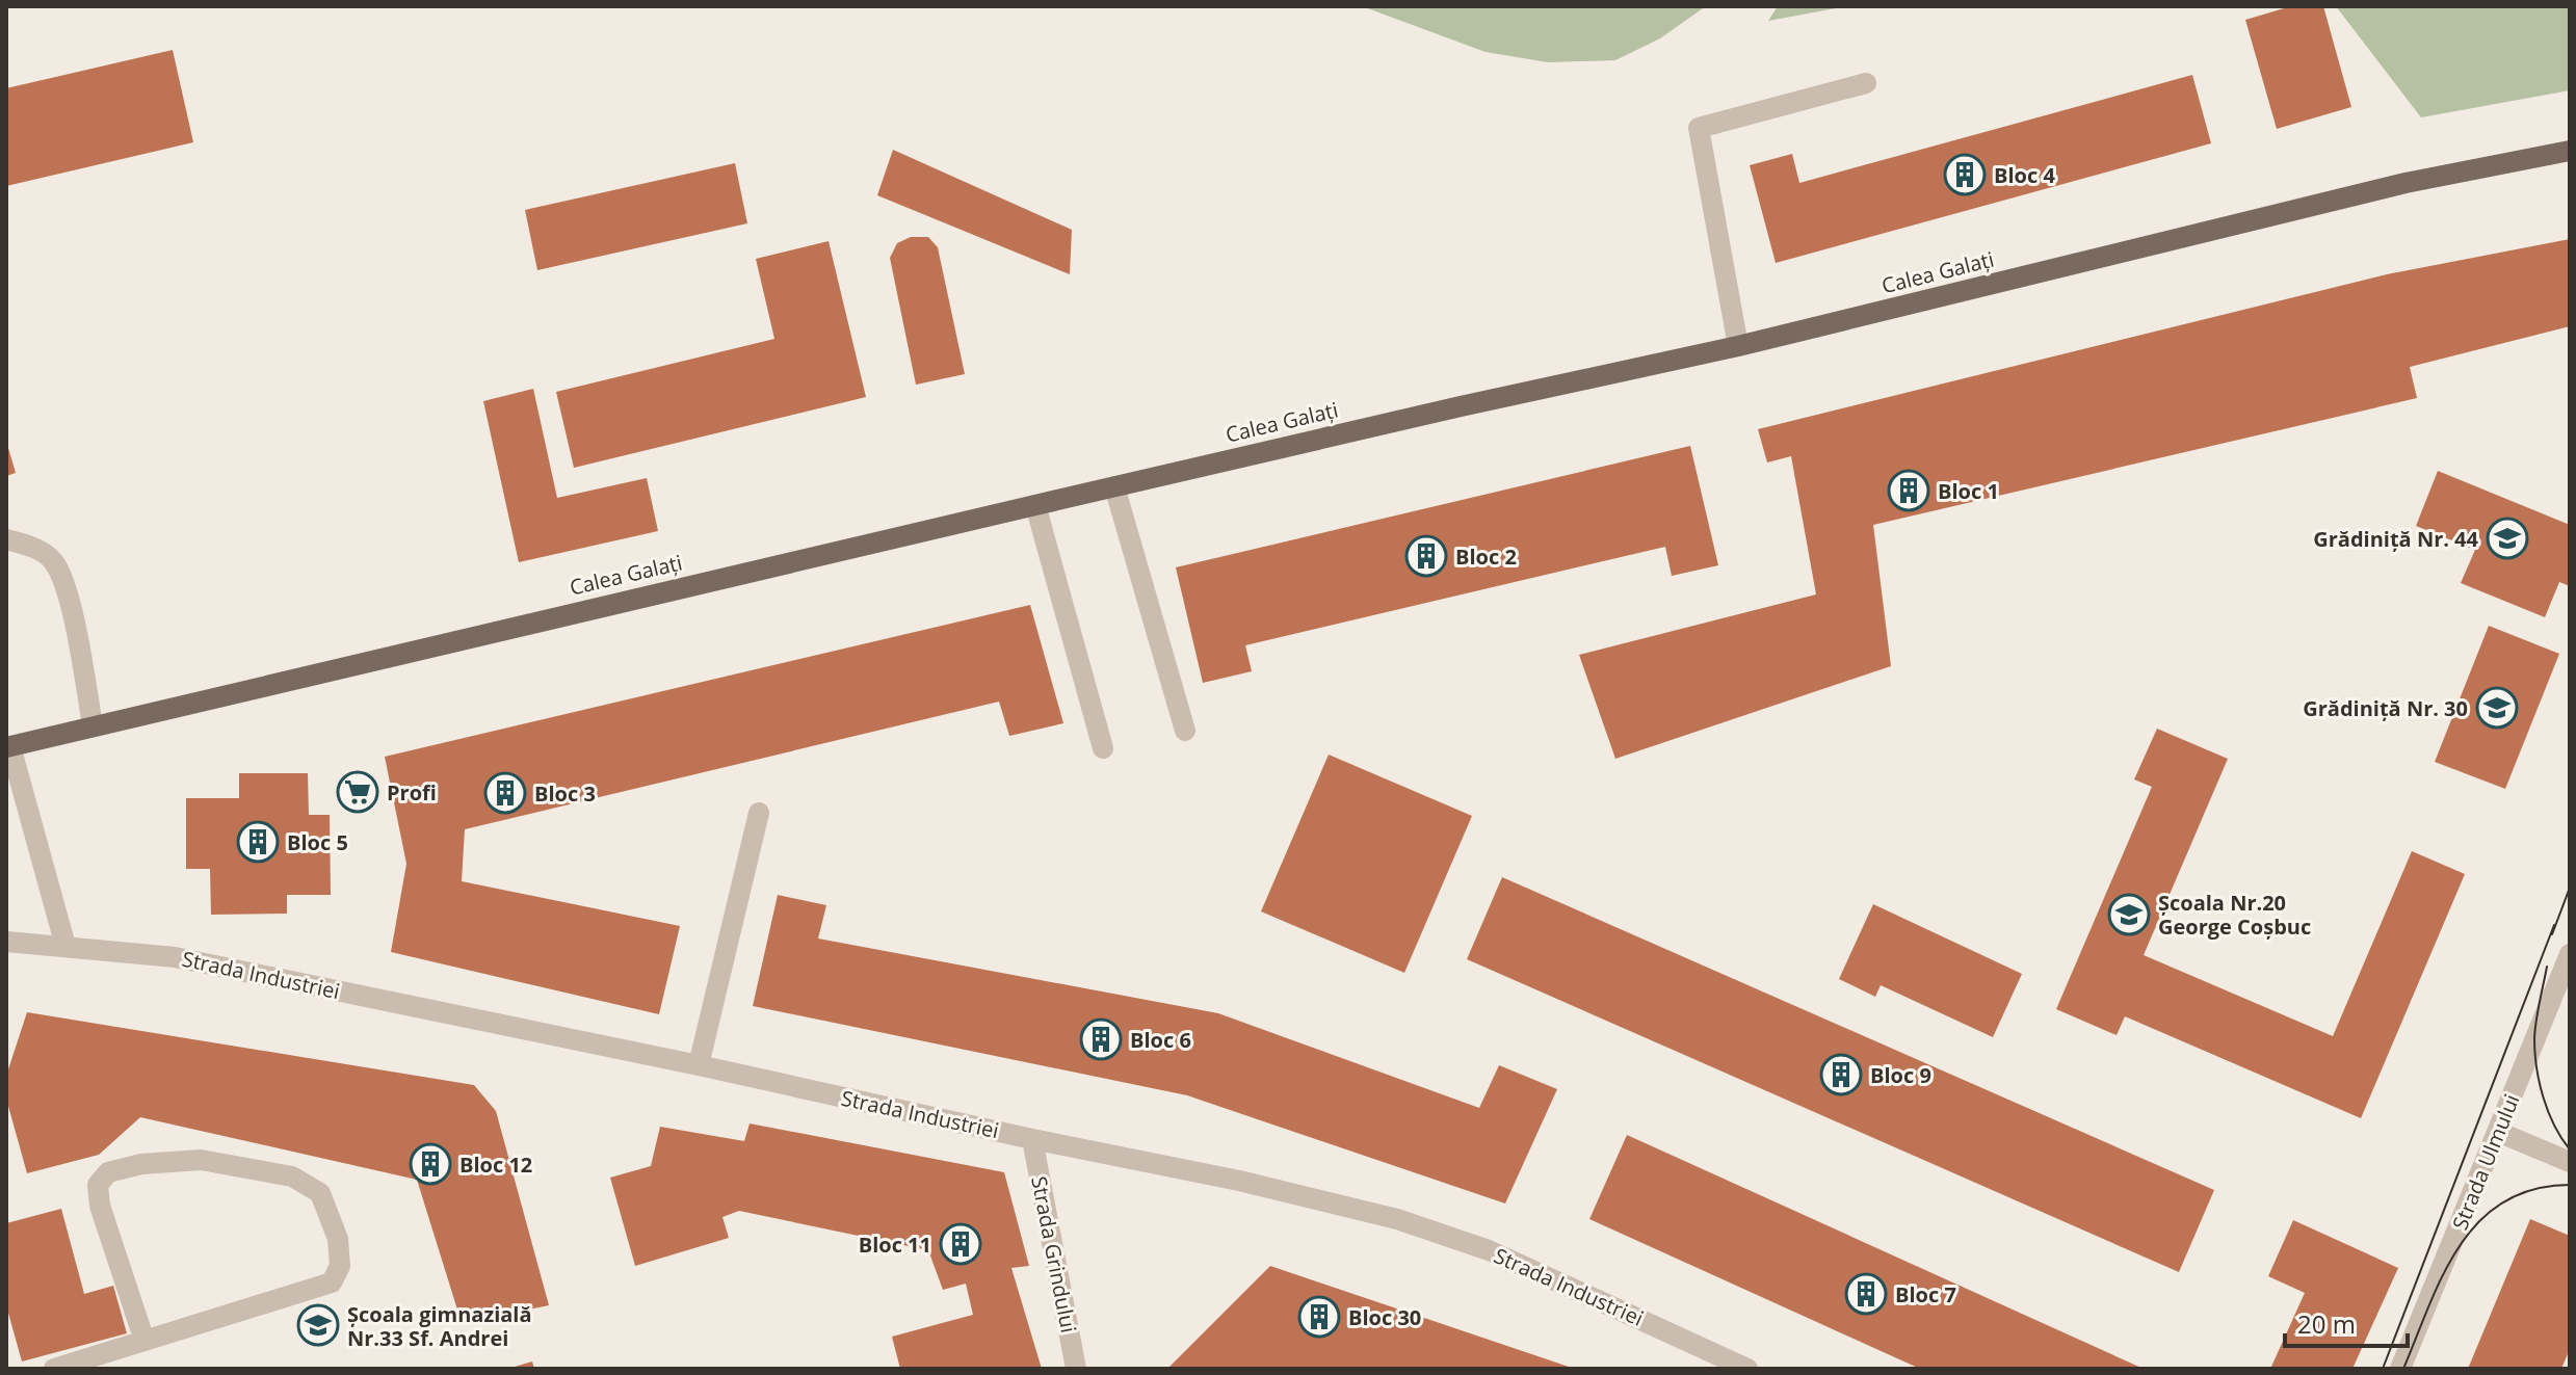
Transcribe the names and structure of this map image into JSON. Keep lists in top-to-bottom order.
{
  "streets": {
    "main road": ["Calea Galați"],
    "street": ["Strada Industriei", "Strada Ulmului", "Strada Grindului"]
  },
  "crossings": [
    ["Strada Industriei", "Strada Grindului"]
  ],
  "places": {
    "building": [
      "Bloc 4",
      "Bloc 1",
      "Bloc 2",
      "Bloc 3",
      "Bloc 5",
      "Bloc 6",
      "Bloc 9",
      "Bloc 12",
      "Bloc 11",
      "Bloc 7",
      "Bloc 30"
    ],
    "school or university": [
      "Grădiniță Nr. 44",
      "Grădiniță Nr. 30",
      "Școala Nr.20 George Coșbuc",
      "Școala gimnazială Nr.33 Sf. Andrei"
    ],
    "supermarket": ["Profi"]
  },
  "scale_bar": "20 m"
}
